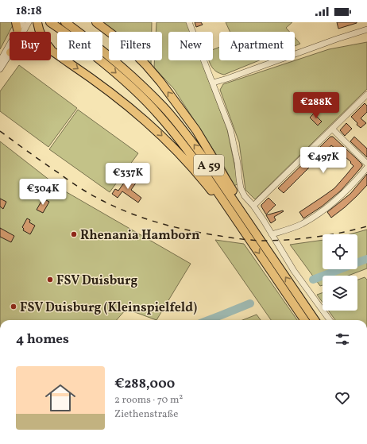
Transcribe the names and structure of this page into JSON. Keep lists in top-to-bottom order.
{
  "streets": {
    "highway": ["A 59"]
  },
  "places": ["Rhenania Hamborn", "FSV Duisburg", "FSV Duisburg (Kleinspielfeld)"],
  "page": {
    "status": "18:18",
    "chip": [
      "Buy",
      "Rent",
      "Filters",
      "New",
      "Apartment"
    ],
    "price": [
      "€288K",
      "€497K",
      "€337K",
      "€304K"
    ],
    "heading": "4 homes",
    "list": [
      {
        "name": "€288,000",
        "note": "2 rooms · 70 m² · Ziethenstraße"
      }
    ]
  }
}
